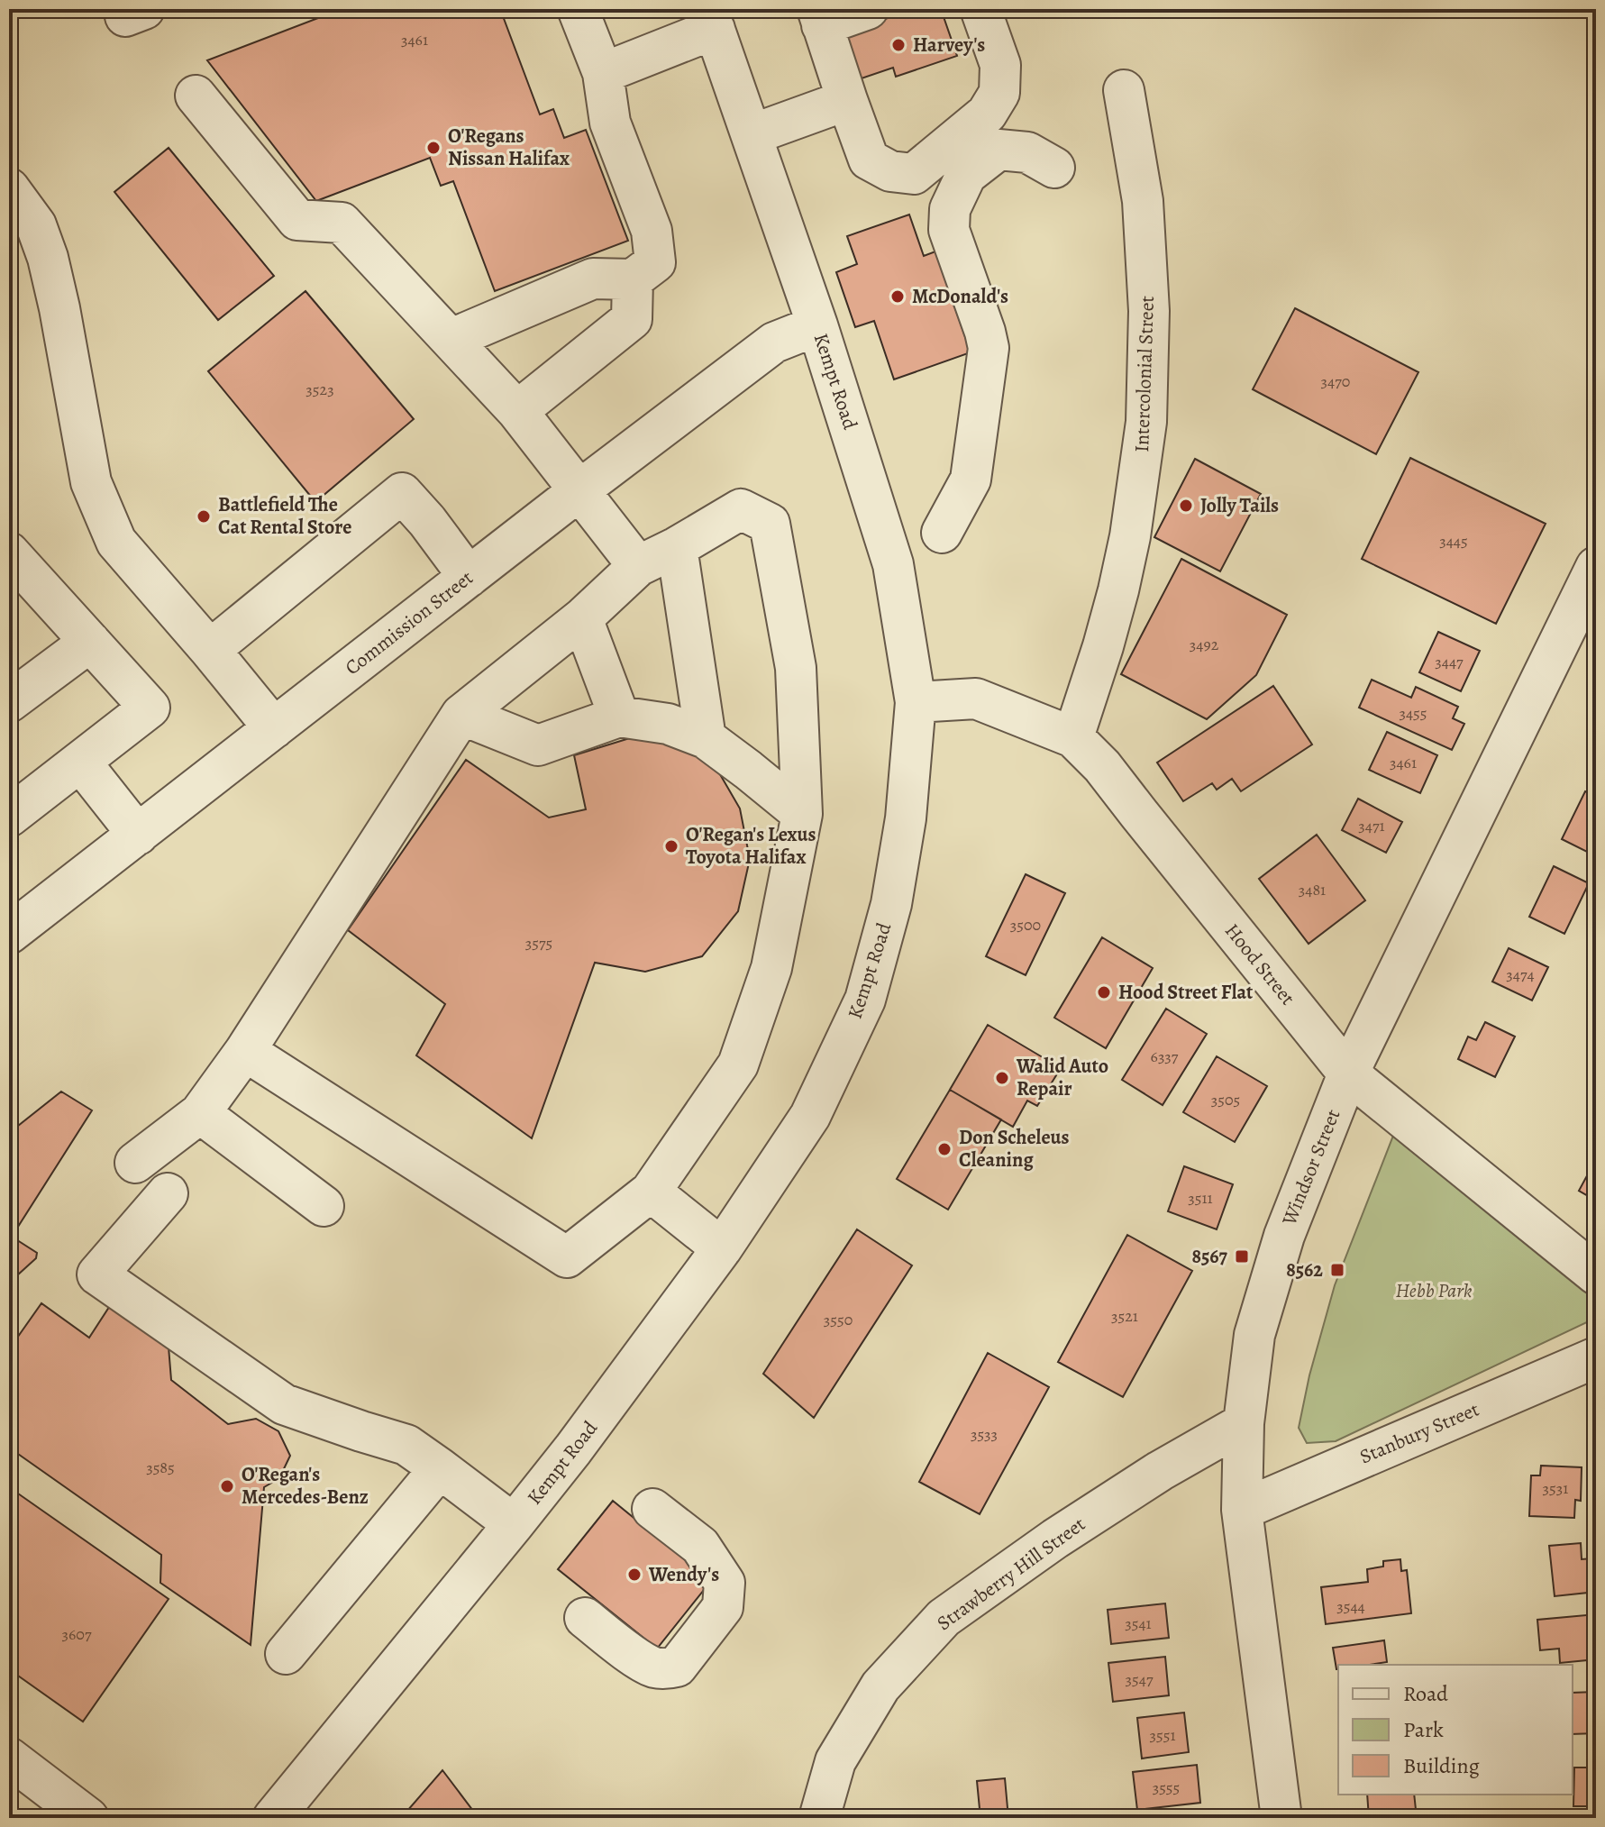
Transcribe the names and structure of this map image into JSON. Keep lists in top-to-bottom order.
{
  "streets": {
    "street": [
      "Intercolonial Street",
      "Kempt Road",
      "Commission Street",
      "Hood Street",
      "Windsor Street",
      "Stanbury Street",
      "Strawberry Hill Street"
    ]
  },
  "crossings": [
    ["Intercolonial Street", "Hood Street"],
    ["Kempt Road", "Commission Street"],
    ["Kempt Road", "Hood Street"],
    ["Hood Street", "Windsor Street"],
    ["Windsor Street", "Stanbury Street"],
    ["Windsor Street", "Strawberry Hill Street"]
  ],
  "parks": ["Hebb Park"],
  "places": {
    "other": [
      "Harvey's",
      "O'Regans Nissan Halifax",
      "McDonald's",
      "Jolly Tails",
      "Battlefield The Cat Rental Store",
      "O'Regan's Lexus Toyota Halifax",
      "Hood Street Flat",
      "Walid Auto Repair",
      "Don Scheleus Cleaning",
      "O'Regan's Mercedes-Benz",
      "Wendy's"
    ],
    "transit": ["8567", "8562"]
  },
  "house_numbers": [
    "3461",
    "3470",
    "3523",
    "3445",
    "3492",
    "3447",
    "3455",
    "3461",
    "3471",
    "3481",
    "3500",
    "3575",
    "3474",
    "6337",
    "3505",
    "3511",
    "3521",
    "3550",
    "3533",
    "3585",
    "3531",
    "3544",
    "3541",
    "3607",
    "3547",
    "3551",
    "3555"
  ],
  "legend": ["Road", "Park", "Building"]
}
